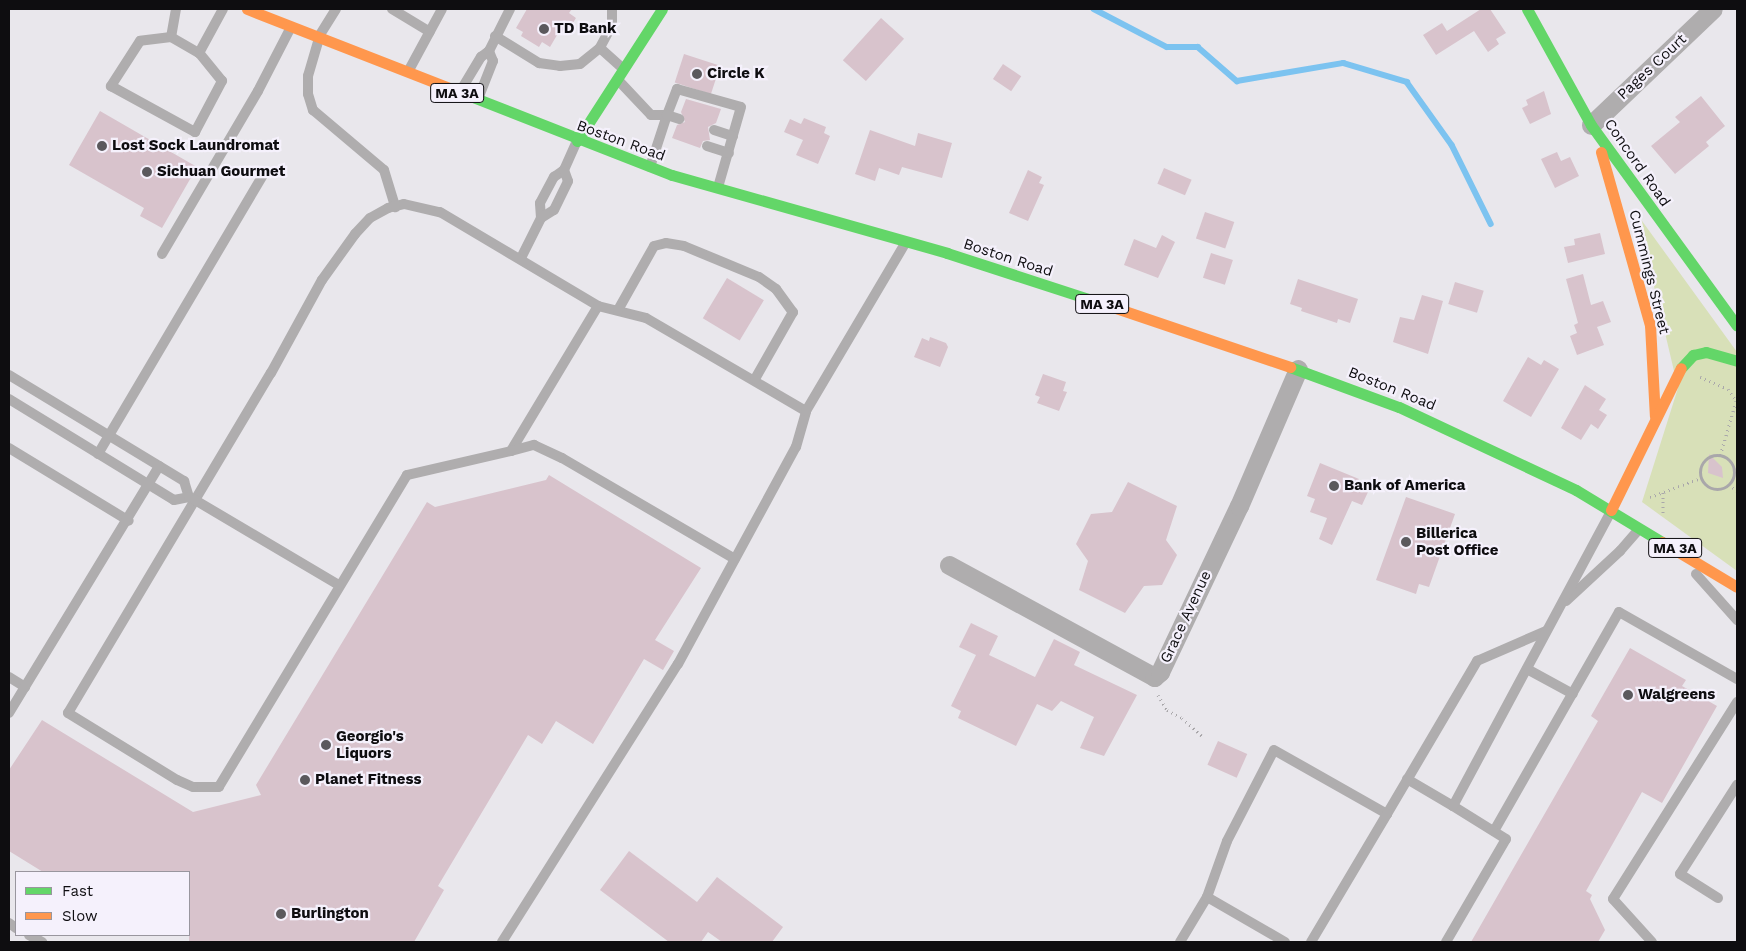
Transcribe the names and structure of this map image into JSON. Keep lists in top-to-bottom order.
{
  "streets": {
    "main road": [
      "MA 3A",
      "Boston Road",
      "Concord Road",
      "Cummings Street"
    ],
    "street": ["Pages Court", "Grace Avenue"]
  },
  "crossings": [
    ["Pages Court", "Concord Road"],
    ["Pages Court", "Cummings Street"],
    ["Boston Road", "Cummings Street"],
    ["Boston Road", "Grace Avenue"],
    ["Concord Road", "Cummings Street"]
  ],
  "places": [
    "TD Bank",
    "Circle K",
    "Lost Sock Laundromat",
    "Sichuan Gourmet",
    "Bank of America",
    "Billerica Post Office",
    "Walgreens",
    "Georgio's Liquors",
    "Planet Fitness",
    "Burlington"
  ],
  "legend": ["Fast", "Slow"]
}
